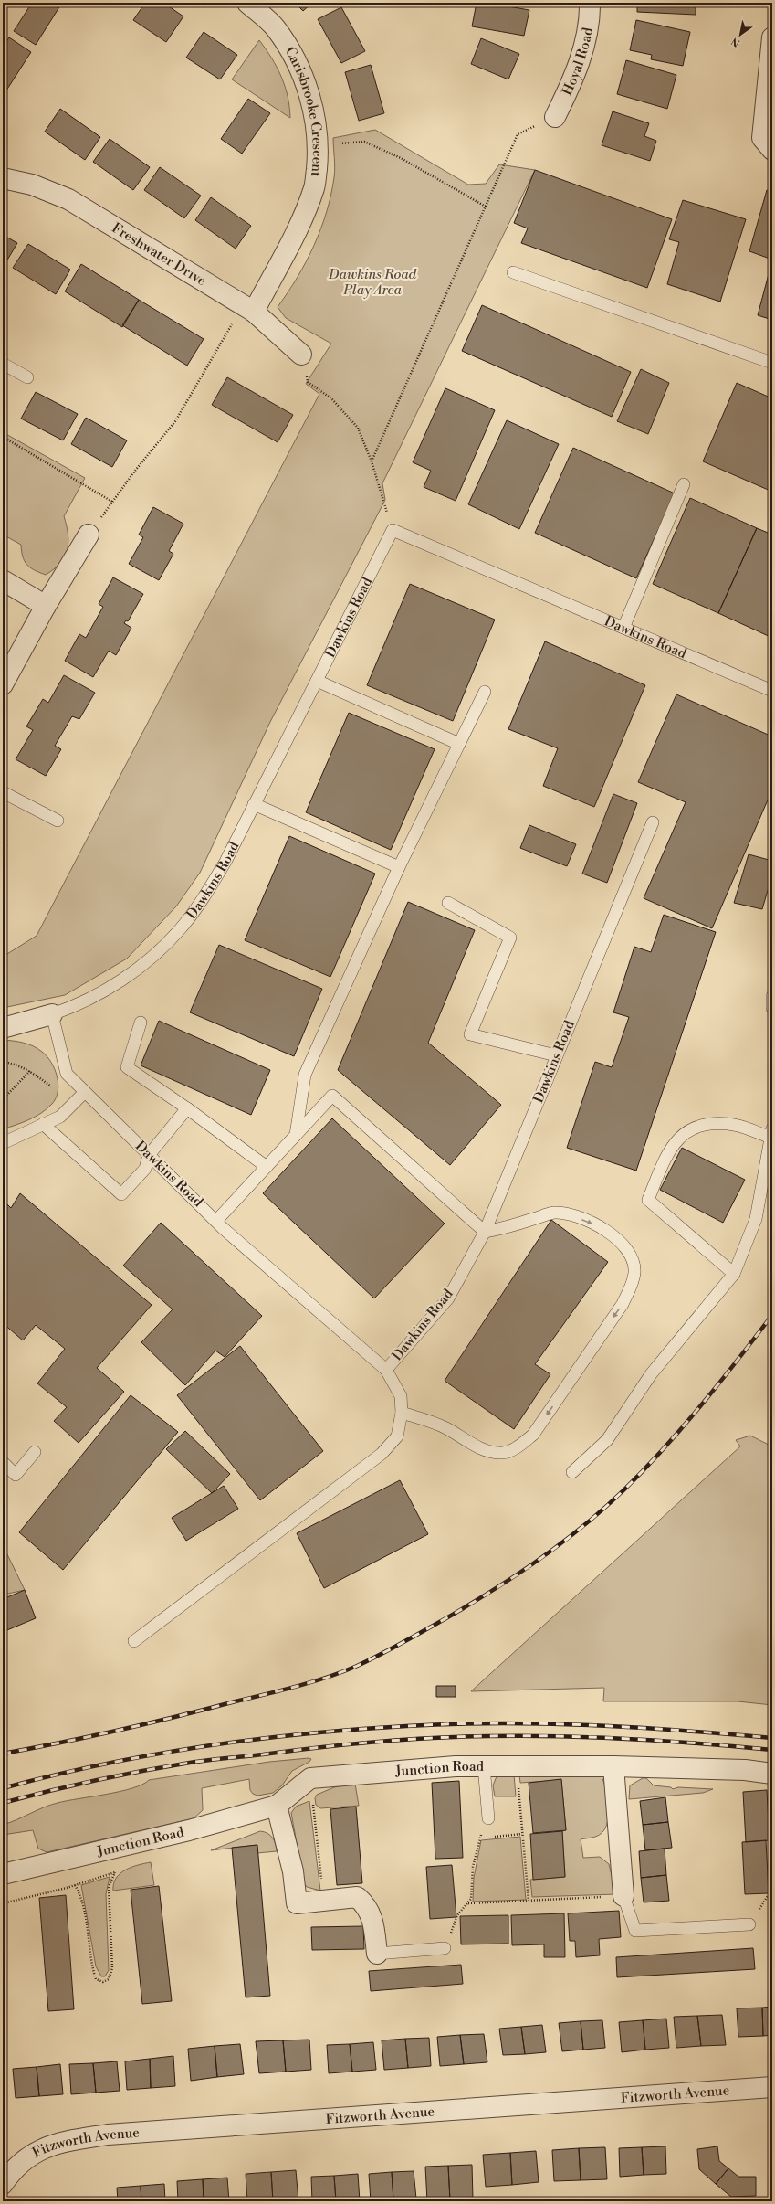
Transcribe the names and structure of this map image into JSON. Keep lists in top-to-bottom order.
{
  "streets": {
    "street": [
      "Hoyal Road",
      "Carisbrooke Crescent",
      "Freshwater Drive",
      "Dawkins Road",
      "Junction Road",
      "Fitzworth Avenue"
    ]
  },
  "crossings": [
    ["Carisbrooke Crescent", "Freshwater Drive"]
  ],
  "parks": ["Dawkins Road Play Area"],
  "north": "bottom left"
}
